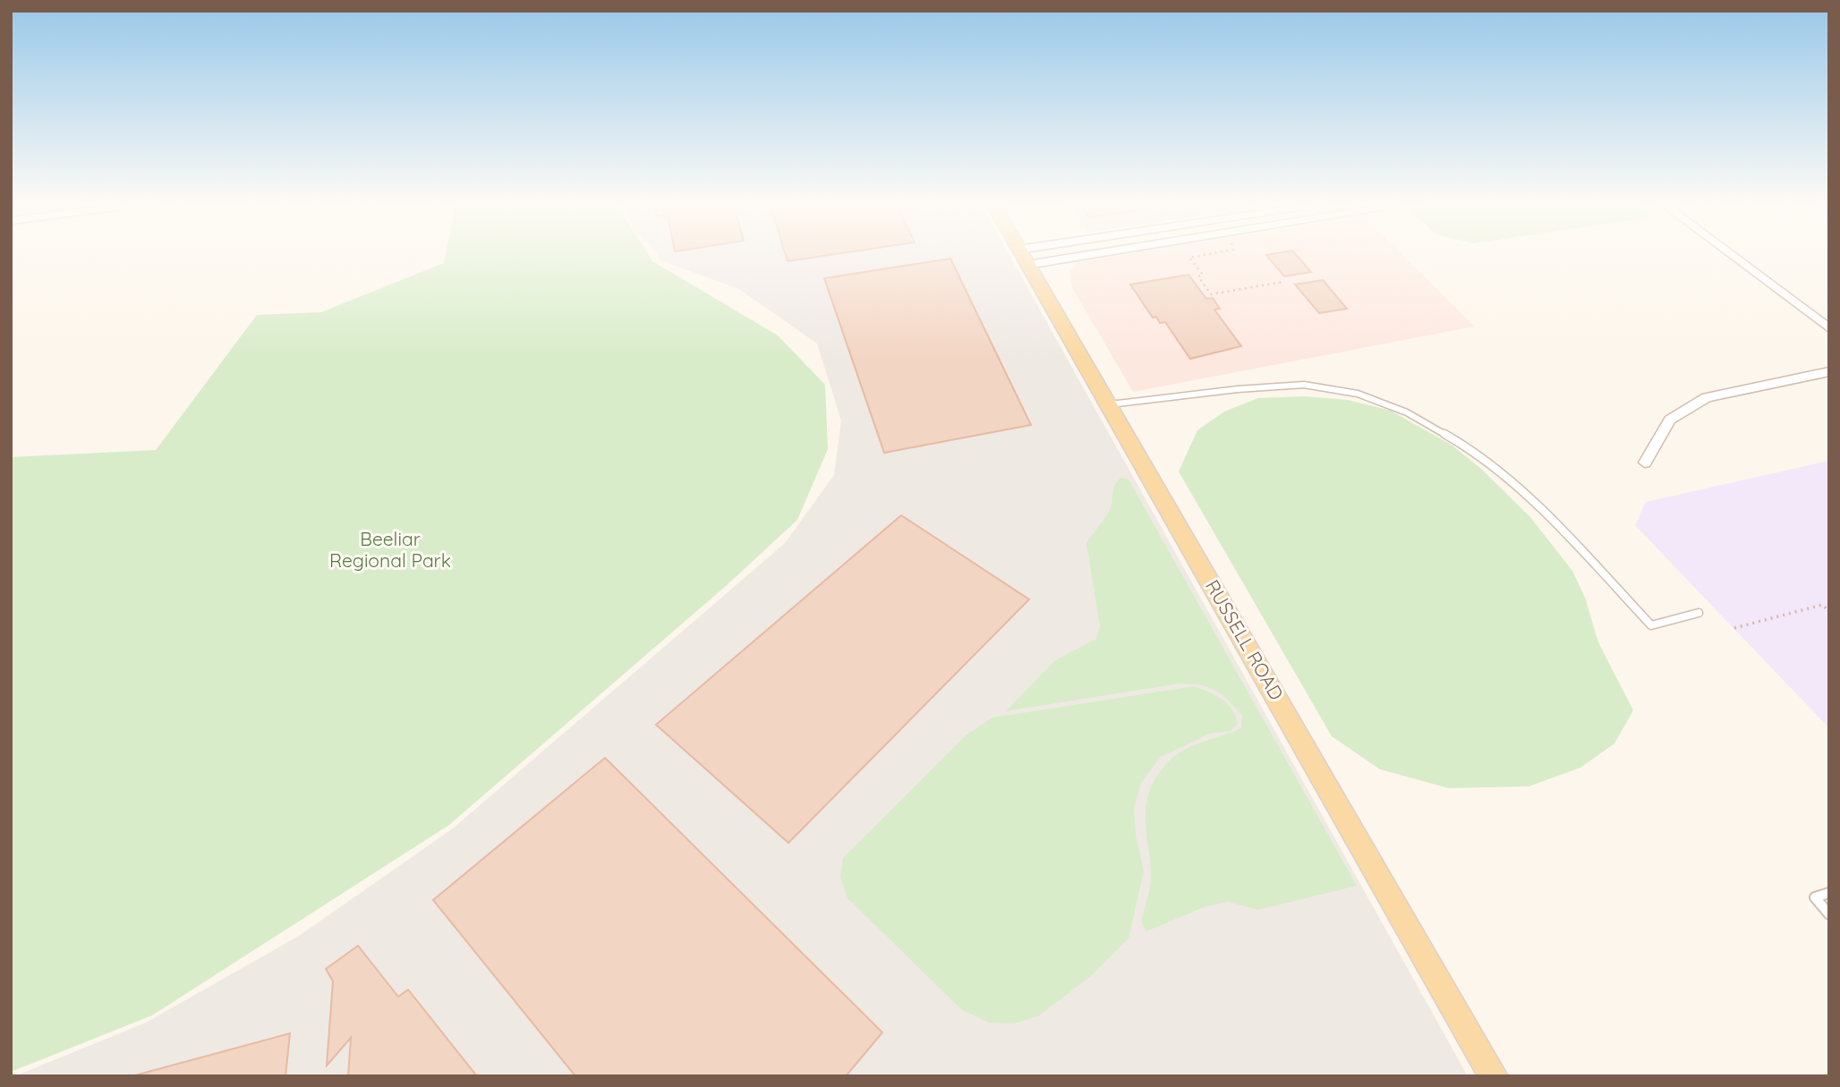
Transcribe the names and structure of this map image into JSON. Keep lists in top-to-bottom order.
{
  "streets": {
    "main road": ["RUSSELL ROAD"]
  },
  "parks": ["Beeliar Regional Park"]
}
